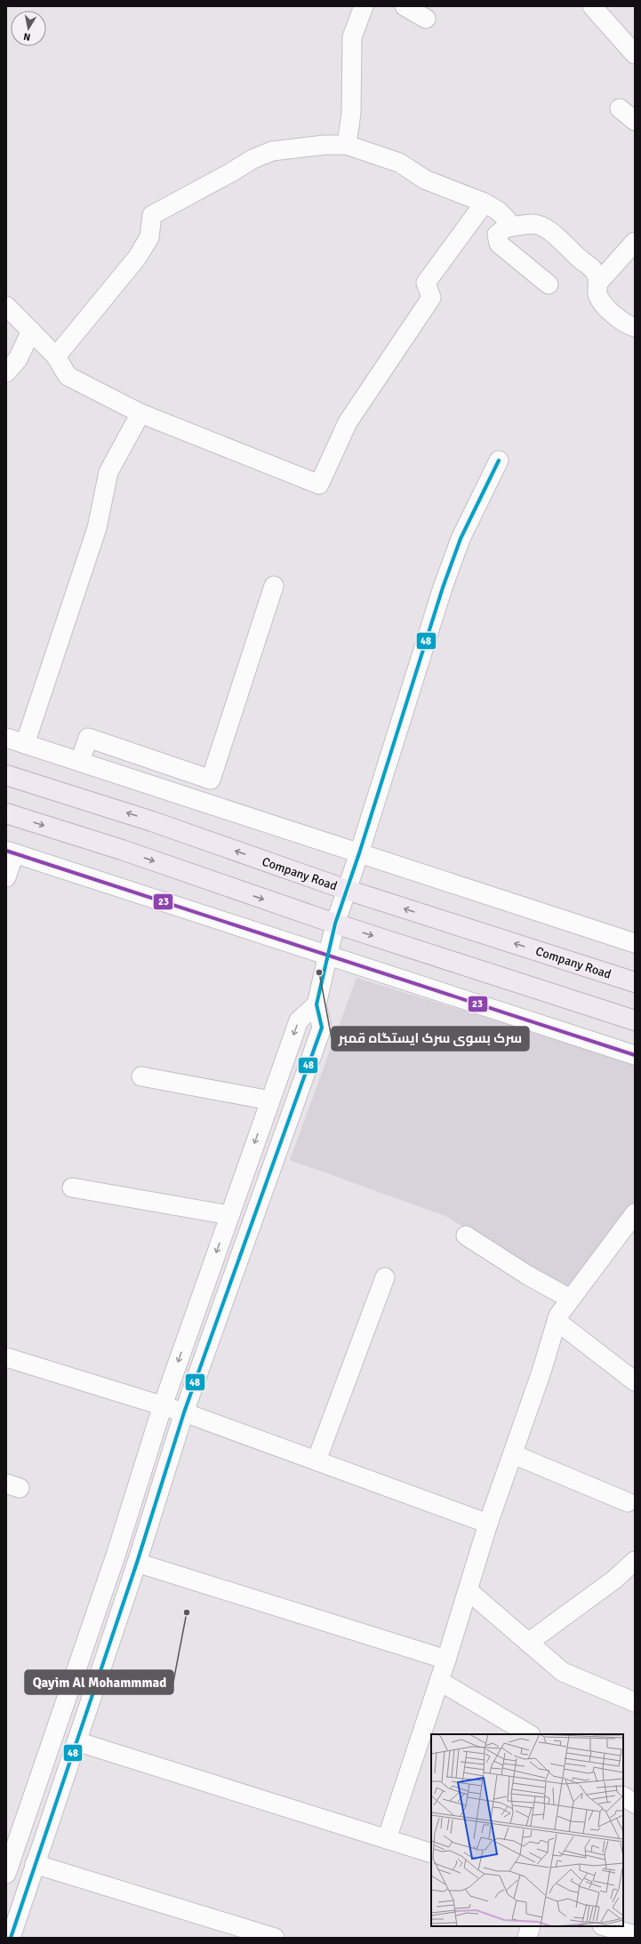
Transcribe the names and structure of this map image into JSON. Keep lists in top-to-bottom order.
{
  "streets": {
    "highway": ["Company Road"]
  },
  "places": ["سرک بسوی سرک ایستگاه قمبر", "Qayim Al Mohammmad"],
  "lines": ["transit line 48", "transit line 23"],
  "north": "bottom"
}
